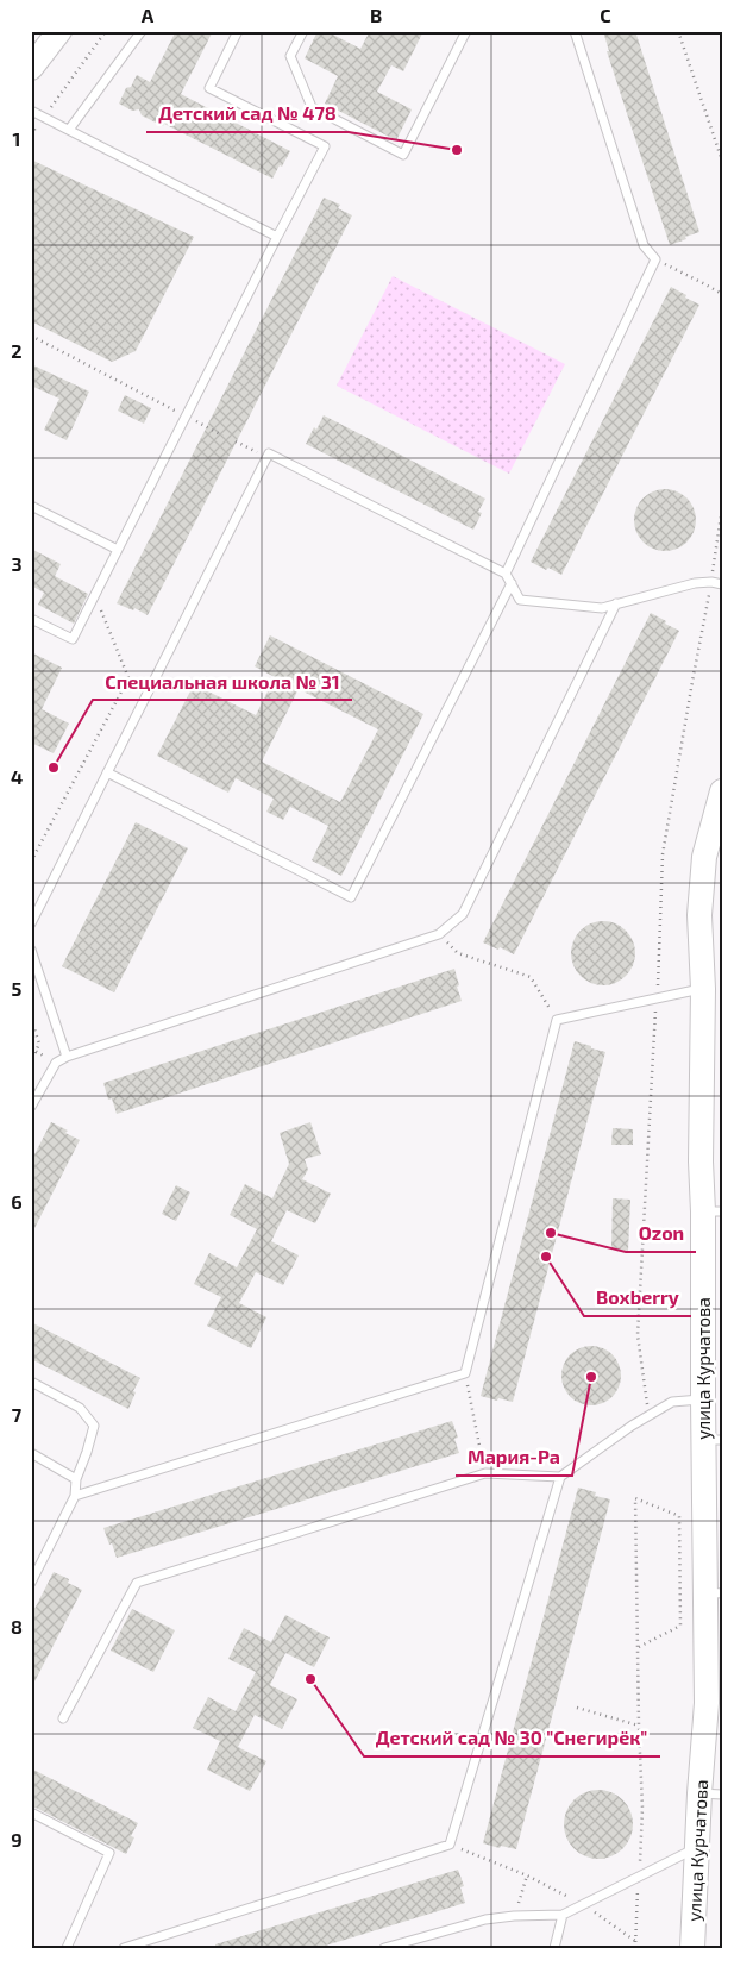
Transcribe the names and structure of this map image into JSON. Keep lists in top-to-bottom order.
{
  "streets": {
    "main road": ["улица Курчатова"]
  },
  "places": [
    "Детский сад № 478",
    "Специальная школа № 31",
    "Ozon",
    "Boxberry",
    "Мария-Ра",
    "Детский сад № 30 \"Снегирёк\""
  ],
  "grid": {
    "columns": ["A", "B", "C"],
    "rows": [
      "1",
      "2",
      "3",
      "4",
      "5",
      "6",
      "7",
      "8",
      "9"
    ]
  }
}
